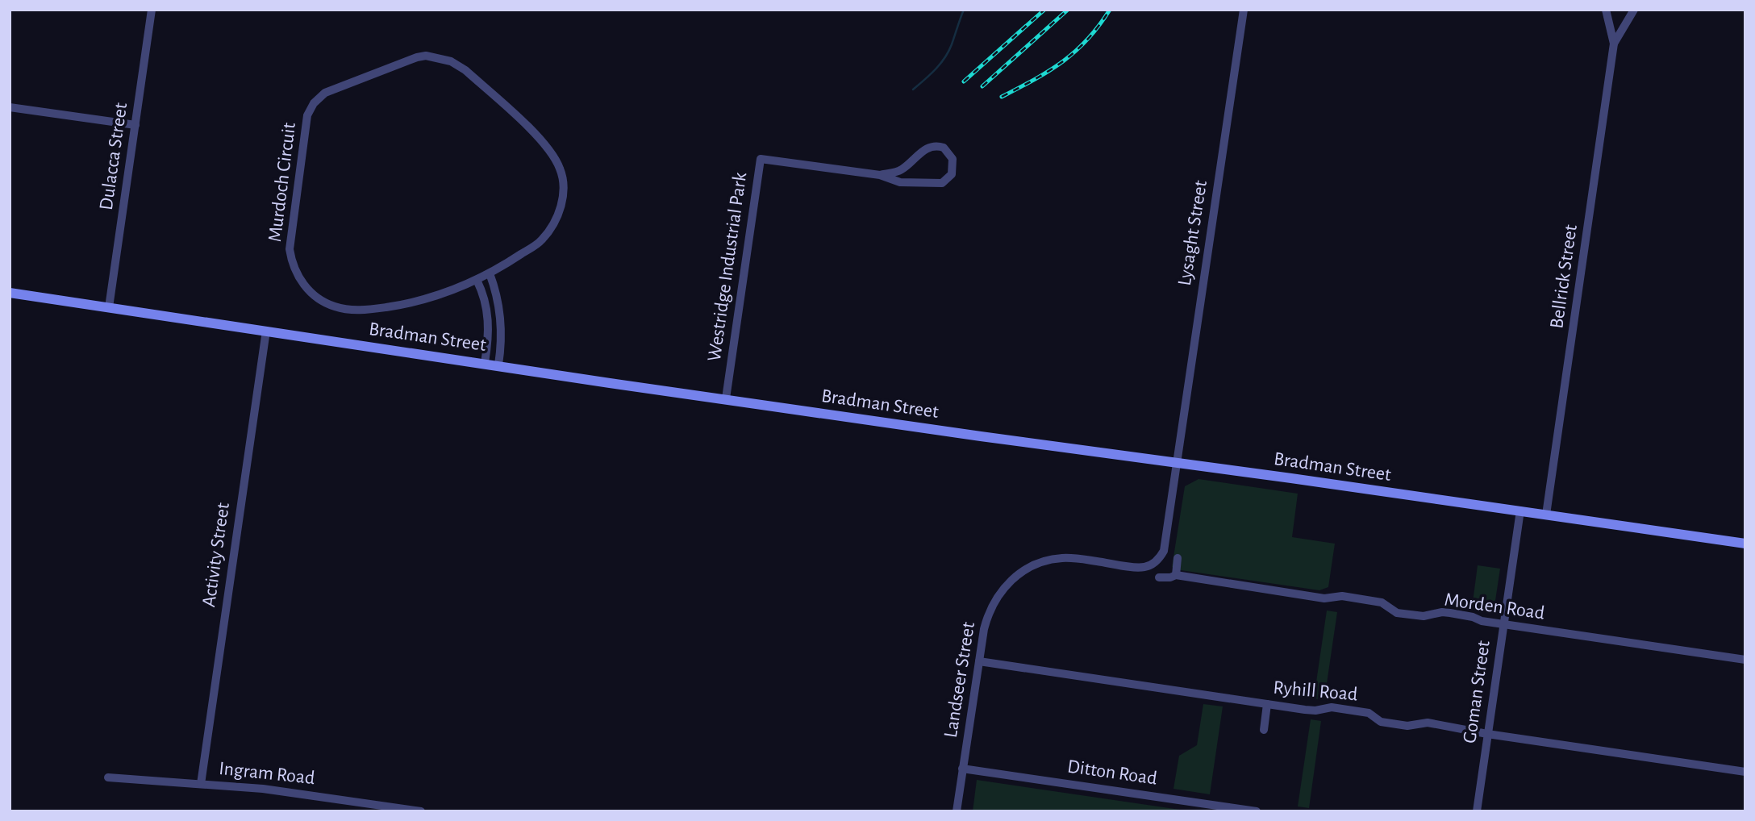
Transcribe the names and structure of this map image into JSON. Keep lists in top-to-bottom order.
{
  "streets": {
    "main road": ["Bradman Street"],
    "street": [
      "Dulacca Street",
      "Murdoch Circuit",
      "Lysaght Street",
      "Westridge Industrial Park",
      "Bellrick Street",
      "Activity Street",
      "Morden Road",
      "Landseer Street",
      "Ryhill Road",
      "Goman Street",
      "Ditton Road",
      "Ingram Road"
    ]
  },
  "crossings": [
    ["Dulacca Street", "Bradman Street"],
    ["Lysaght Street", "Bradman Street"],
    ["Lysaght Street", "Landseer Street"],
    ["Westridge Industrial Park", "Bradman Street"],
    ["Bellrick Street", "Bradman Street"],
    ["Bradman Street", "Activity Street"],
    ["Bradman Street", "Landseer Street"],
    ["Bradman Street", "Goman Street"],
    ["Activity Street", "Ingram Road"],
    ["Morden Road", "Goman Street"],
    ["Landseer Street", "Ryhill Road"],
    ["Landseer Street", "Ditton Road"],
    ["Ryhill Road", "Goman Street"]
  ]
}
